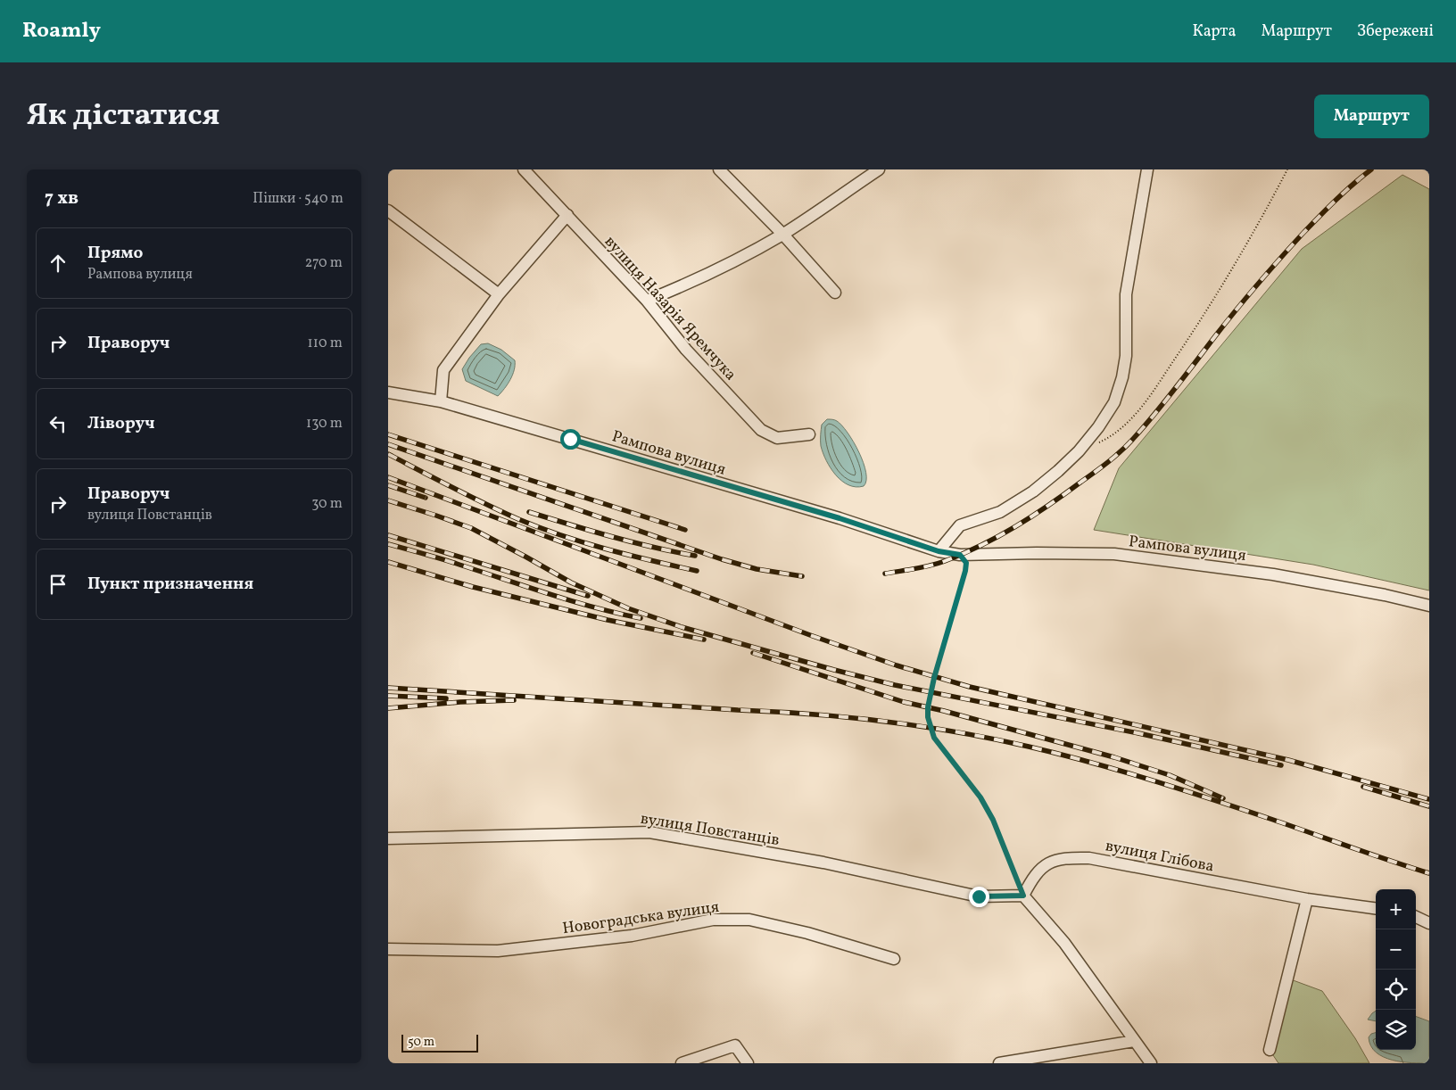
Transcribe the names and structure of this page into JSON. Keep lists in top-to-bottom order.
{
  "streets": {
    "street": [
      "вулиця Назарія Яремчука",
      "Рампова вулиця",
      "вулиця Повстанців",
      "вулиця Глібова",
      "Новоградська вулиця"
    ]
  },
  "crossings": [
    ["вулиця Повстанців", "вулиця Глібова"]
  ],
  "scale_bar": "50 m",
  "page": {
    "header": "Roamly",
    "nav": ["Карта", "Маршрут", "Збережені"],
    "title": "Як дістатися",
    "buttons": "Маршрут",
    "heading": ["7 хв", "Пішки · 540 m"],
    "list": [
      ["Прямо", "Рампова вулиця", "270 m"],
      ["Праворуч", "110 m"],
      ["Ліворуч", "130 m"],
      ["Праворуч", "вулиця Повстанців", "30 m"],
      "Пункт призначення"
    ],
    "map_buttons": ["+", "−"],
    "scale": "50 m"
  }
}
